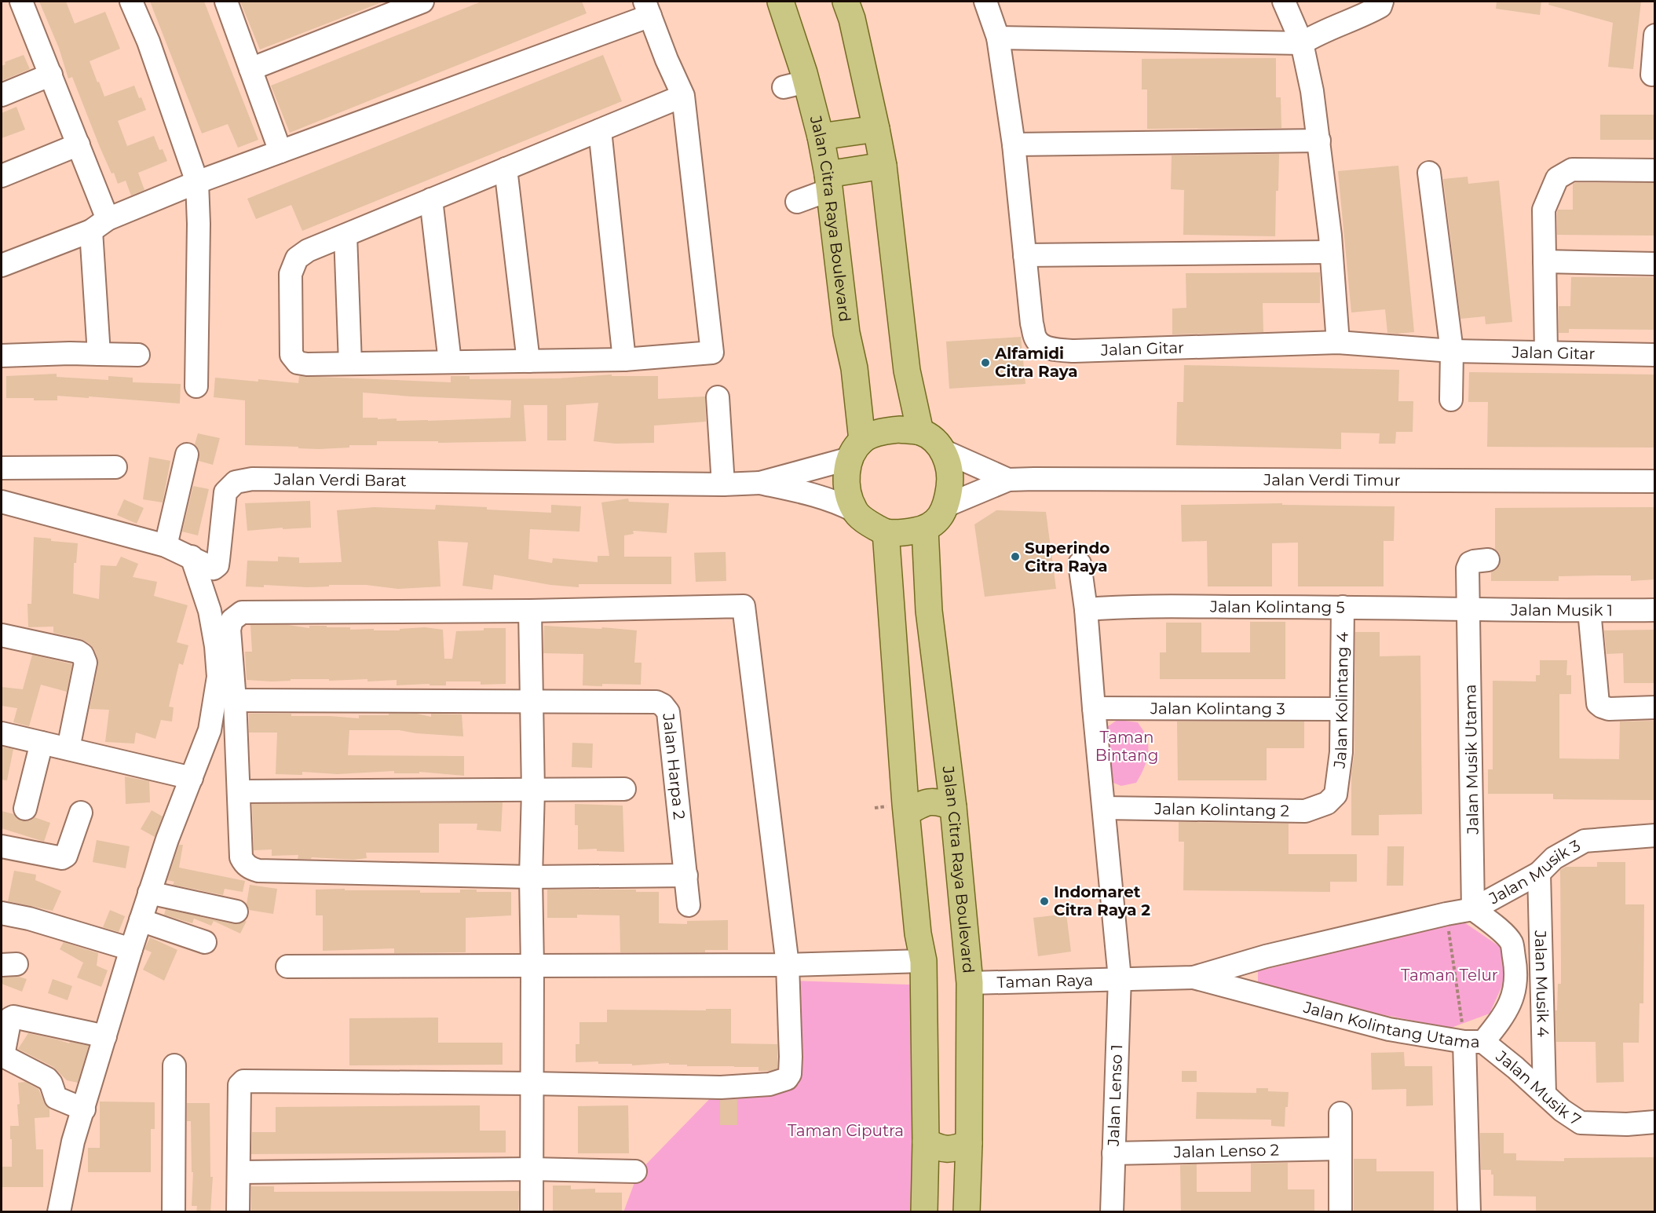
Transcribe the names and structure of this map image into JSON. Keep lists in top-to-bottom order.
{
  "streets": {
    "main road": ["Jalan Citra Raya Boulevard"],
    "street": [
      "Jalan Gitar",
      "Jalan Verdi Barat",
      "Jalan Verdi Timur",
      "Jalan Kolintang 5",
      "Jalan Musik 1",
      "Jalan Kolintang 4",
      "Jalan Kolintang 3",
      "Jalan Musik Utama",
      "Jalan Harpa 2",
      "Jalan Kolintang 2",
      "Jalan Musik 3",
      "Taman Raya",
      "Jalan Musik 4",
      "Jalan Kolintang Utama",
      "Jalan Musik 7",
      "Jalan Lenso 1",
      "Jalan Lenso 2"
    ]
  },
  "crossings": [
    ["Jalan Citra Raya Boulevard", "Jalan Verdi Barat"],
    ["Jalan Citra Raya Boulevard", "Jalan Verdi Timur"],
    ["Jalan Citra Raya Boulevard", "Taman Raya"],
    ["Jalan Verdi Barat", "Jalan Verdi Timur"],
    ["Jalan Kolintang 5", "Jalan Musik 1"],
    ["Jalan Kolintang 5", "Jalan Kolintang 4"],
    ["Jalan Kolintang 5", "Jalan Musik Utama"],
    ["Jalan Kolintang 5", "Jalan Lenso 1"],
    ["Jalan Musik 1", "Jalan Musik Utama"],
    ["Jalan Kolintang 4", "Jalan Kolintang 3"],
    ["Jalan Kolintang 4", "Jalan Kolintang 2"],
    ["Jalan Kolintang 3", "Jalan Lenso 1"],
    ["Jalan Musik Utama", "Jalan Musik 3"],
    ["Jalan Musik Utama", "Jalan Kolintang Utama"],
    ["Jalan Kolintang 2", "Jalan Lenso 1"],
    ["Jalan Musik 3", "Jalan Musik 4"],
    ["Jalan Musik 3", "Jalan Kolintang Utama"],
    ["Taman Raya", "Jalan Kolintang Utama"],
    ["Taman Raya", "Jalan Lenso 1"],
    ["Jalan Musik 4", "Jalan Musik 7"],
    ["Jalan Kolintang Utama", "Jalan Musik 7"],
    ["Jalan Kolintang Utama", "Jalan Lenso 1"],
    ["Jalan Lenso 1", "Jalan Lenso 2"]
  ],
  "parks": ["Taman Bintang", "Taman Telur", "Taman Ciputra"],
  "places": ["Alfamidi Citra Raya", "Superindo Citra Raya", "Indomaret Citra Raya 2"]
}
